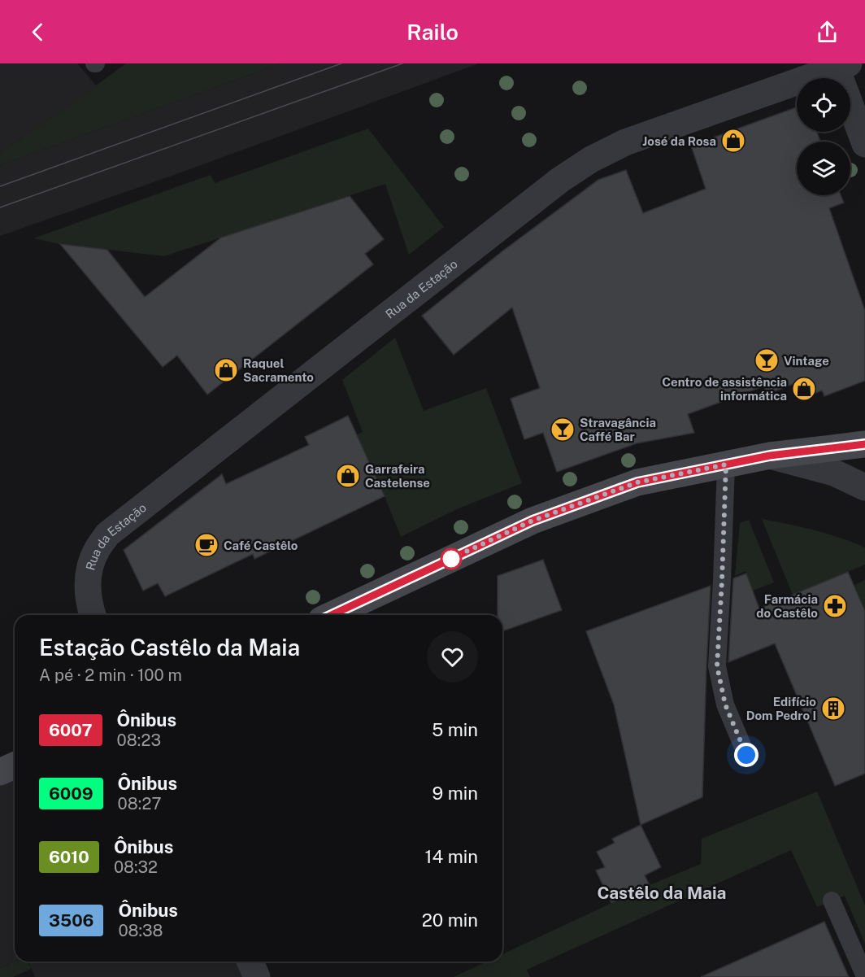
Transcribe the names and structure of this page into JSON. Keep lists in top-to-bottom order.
{
  "streets": {
    "street": ["Rua da Estação"]
  },
  "districts": ["Castêlo da Maia"],
  "places": {
    "shop": [
      "José da Rosa",
      "Raquel Sacramento",
      "Centro de assistência informática",
      "Garrafeira Castelense"
    ],
    "bar": ["Vintage", "Stravagância Caffé Bar"],
    "cafe": ["Café Castêlo"],
    "pharmacy": ["Farmácia do Castêlo"],
    "building": ["Edifício Dom Pedro I"]
  },
  "lines": ["bus line 6007"],
  "page": {
    "header": "Railo",
    "heading": ["Estação Castêlo da Maia", "A pé · 2 min · 100 m"],
    "list": [
      {
        "mark": "6007",
        "name": "Ônibus",
        "note": "08:23",
        "value": "5 min"
      },
      {
        "mark": "6009",
        "name": "Ônibus",
        "note": "08:27",
        "value": "9 min"
      },
      {
        "mark": "6010",
        "name": "Ônibus",
        "note": "08:32",
        "value": "14 min"
      },
      {
        "mark": "3506",
        "name": "Ônibus",
        "note": "08:38",
        "value": "20 min"
      }
    ]
  }
}
